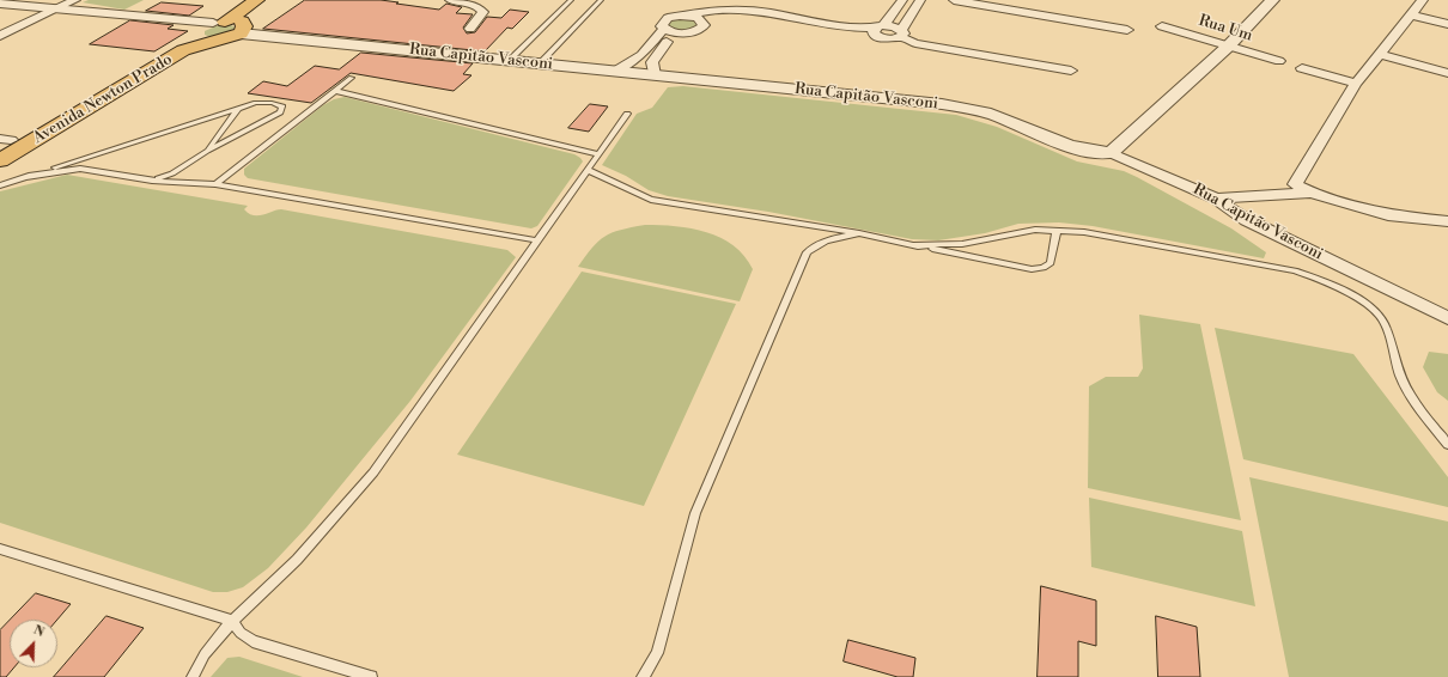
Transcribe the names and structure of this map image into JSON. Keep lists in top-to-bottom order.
{
  "streets": {
    "main road": ["Avenida Newton Prado"],
    "street": ["Rua Um", "Rua Capitão Vasconi"]
  },
  "north": "top right"
}
